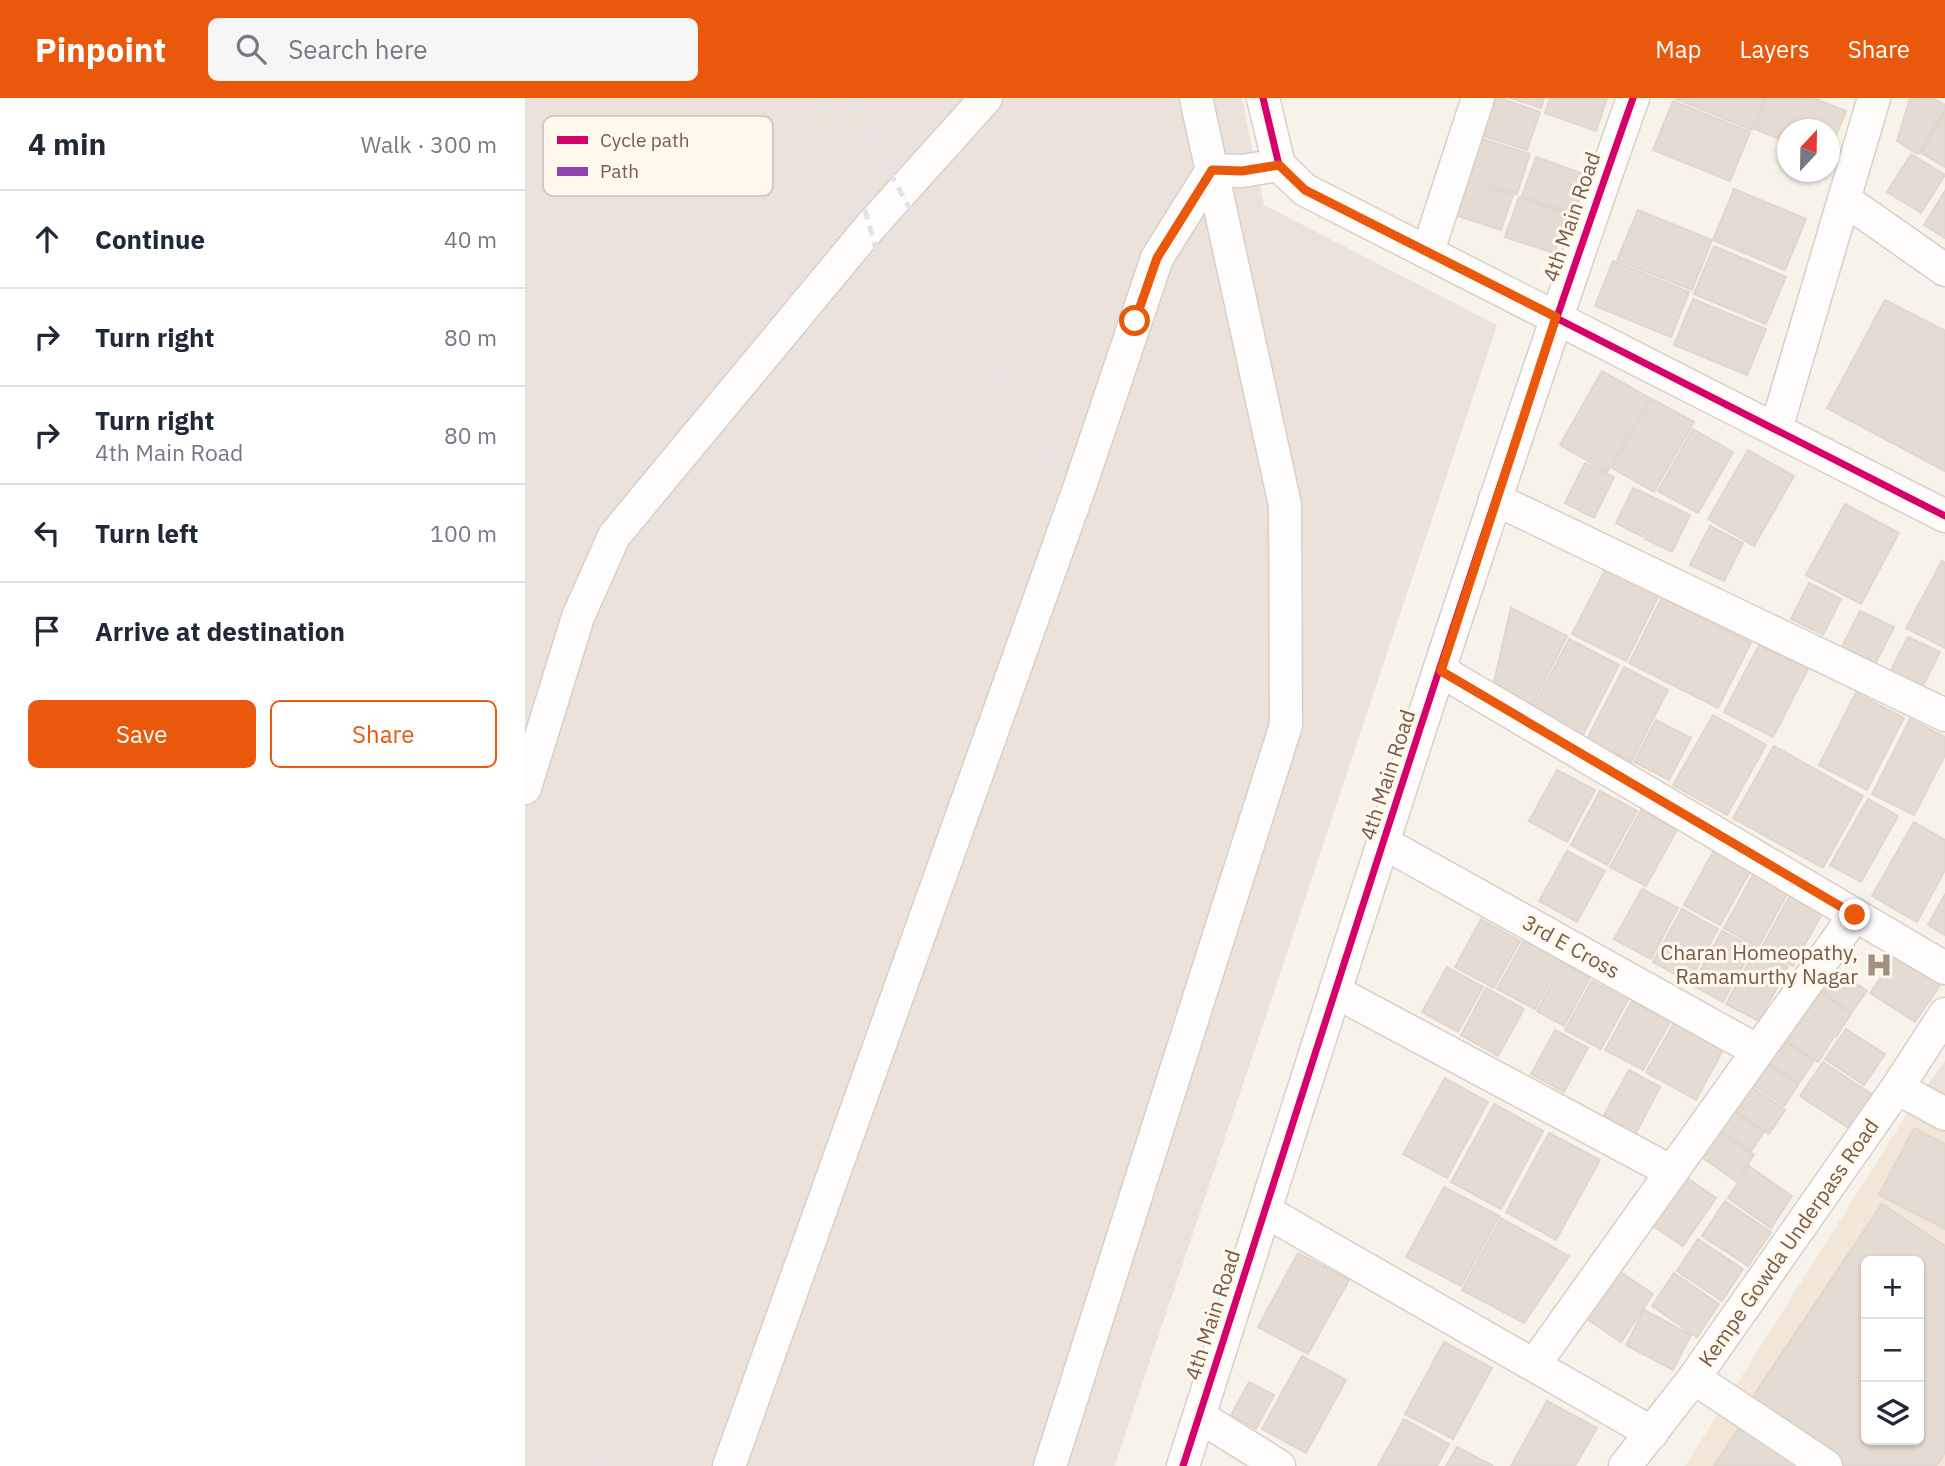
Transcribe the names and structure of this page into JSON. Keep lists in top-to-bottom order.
{
  "streets": {
    "street": ["4th Main Road", "3rd E Cross", "Kempe Gowda Underpass Road"]
  },
  "crossings": [
    ["4th Main Road", "3rd E Cross"]
  ],
  "places": {
    "hospital": ["Charan Homeopathy, Ramamurthy Nagar"]
  },
  "legend": ["Cycle path", "Path"],
  "north": "top",
  "page": {
    "header": "Pinpoint",
    "search": "Search here",
    "nav": ["Map", "Layers", "Share"],
    "heading": ["4 min", "Walk · 300 m"],
    "list": [
      ["Continue", "40 m"],
      ["Turn right", "80 m"],
      ["Turn right", "4th Main Road", "80 m"],
      ["Turn left", "100 m"],
      "Arrive at destination"
    ],
    "buttons": ["Save", "Share"],
    "map_buttons": ["+", "−"]
  }
}
